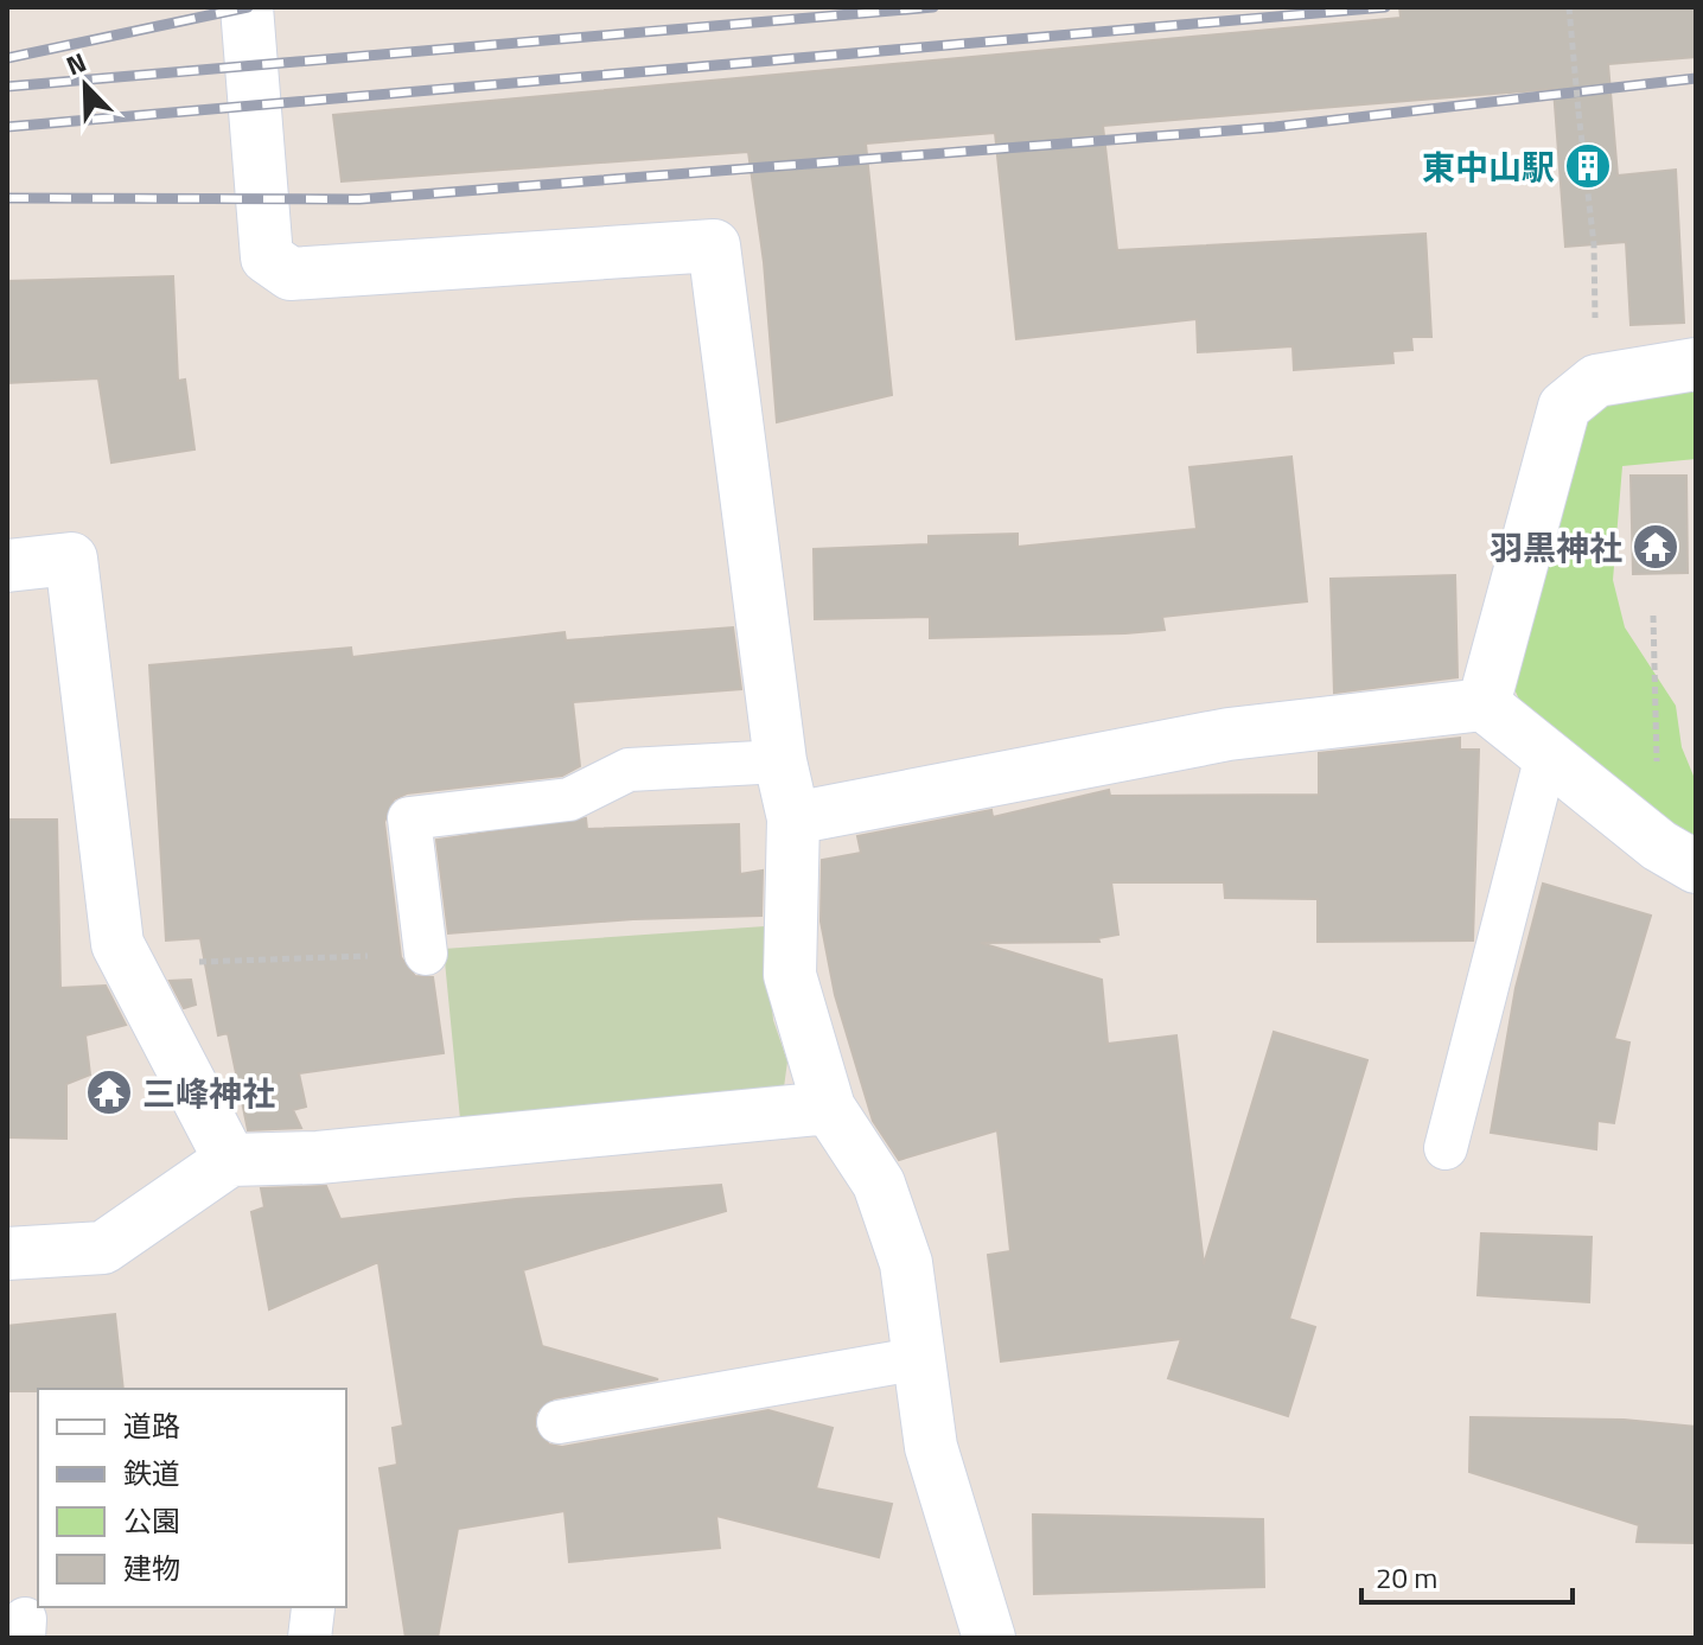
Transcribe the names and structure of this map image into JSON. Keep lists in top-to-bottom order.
{
  "places": {
    "building": ["東中山駅"],
    "temple": ["羽黒神社", "三峰神社"]
  },
  "legend": [
    "道路",
    "鉄道",
    "公園",
    "建物"
  ],
  "scale_bar": "20 m",
  "north": "top left"
}
